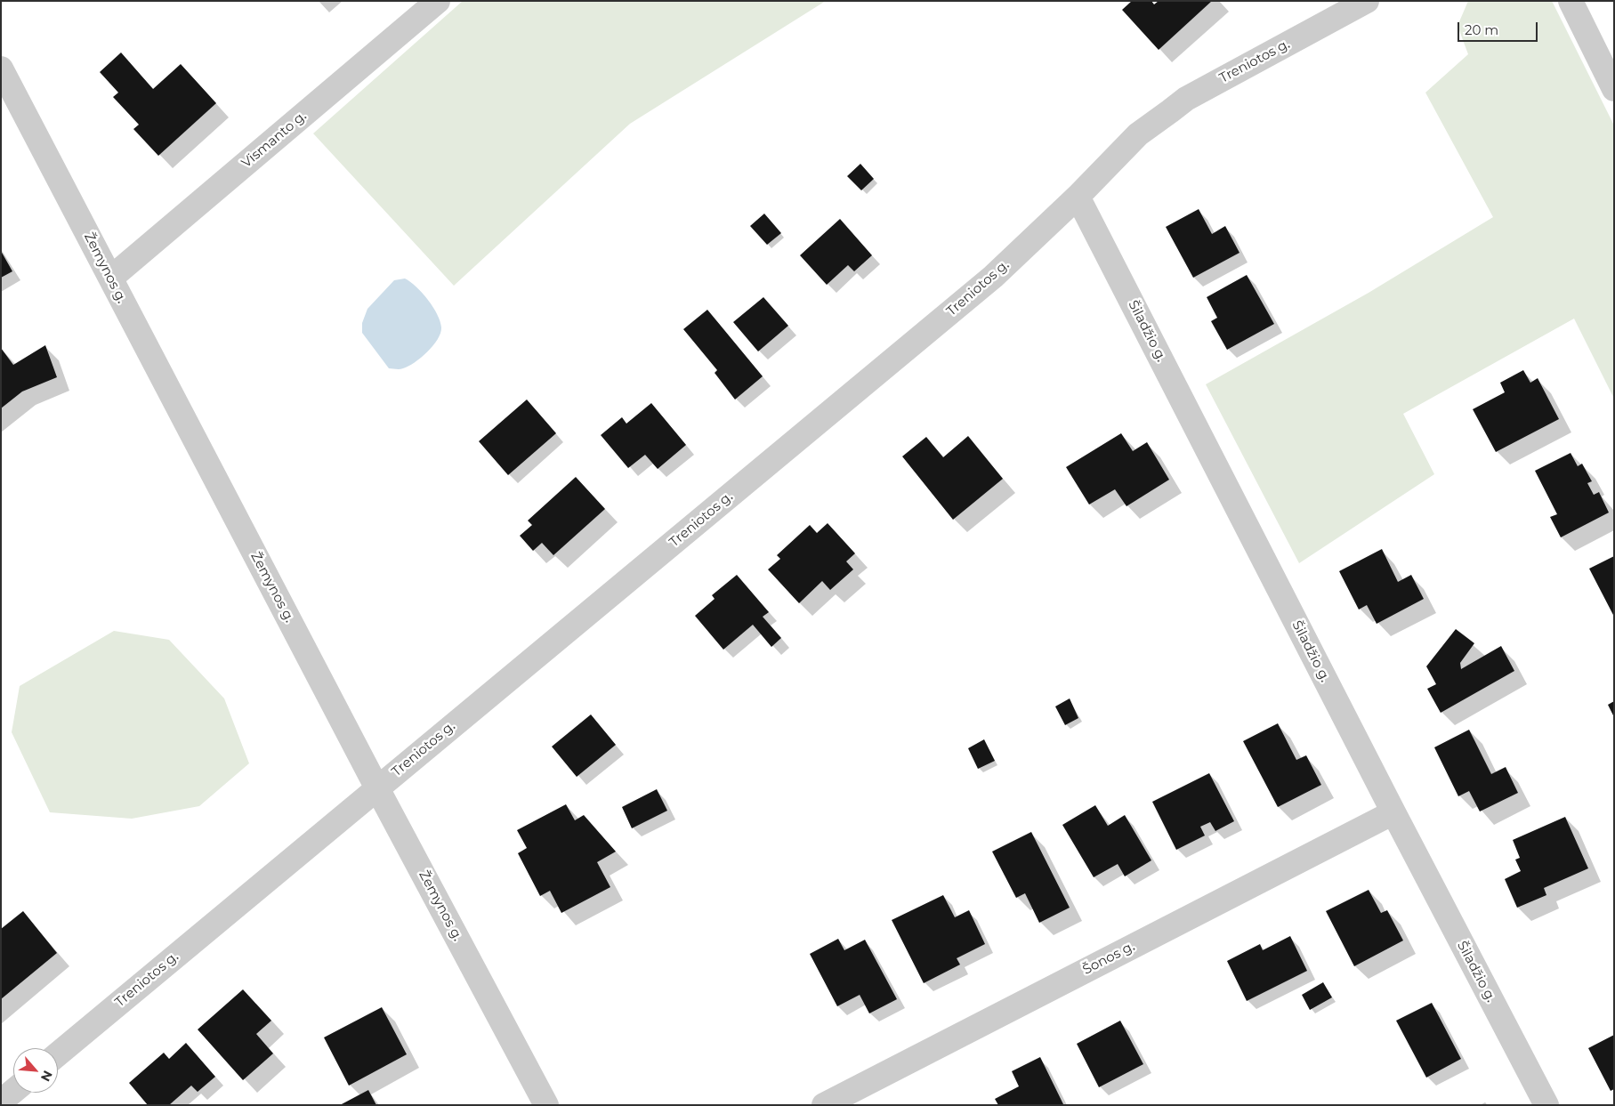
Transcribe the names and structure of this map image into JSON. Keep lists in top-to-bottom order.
{
  "streets": {
    "street": [
      "Treniotos g.",
      "Vismanto g.",
      "Žemynos g.",
      "Šiladžio g.",
      "Šonos g."
    ]
  },
  "crossings": [
    ["Treniotos g.", "Žemynos g."],
    ["Treniotos g.", "Šiladžio g."],
    ["Vismanto g.", "Žemynos g."],
    ["Šiladžio g.", "Šonos g."]
  ],
  "scale_bar": "20 m",
  "north": "bottom right"
}
